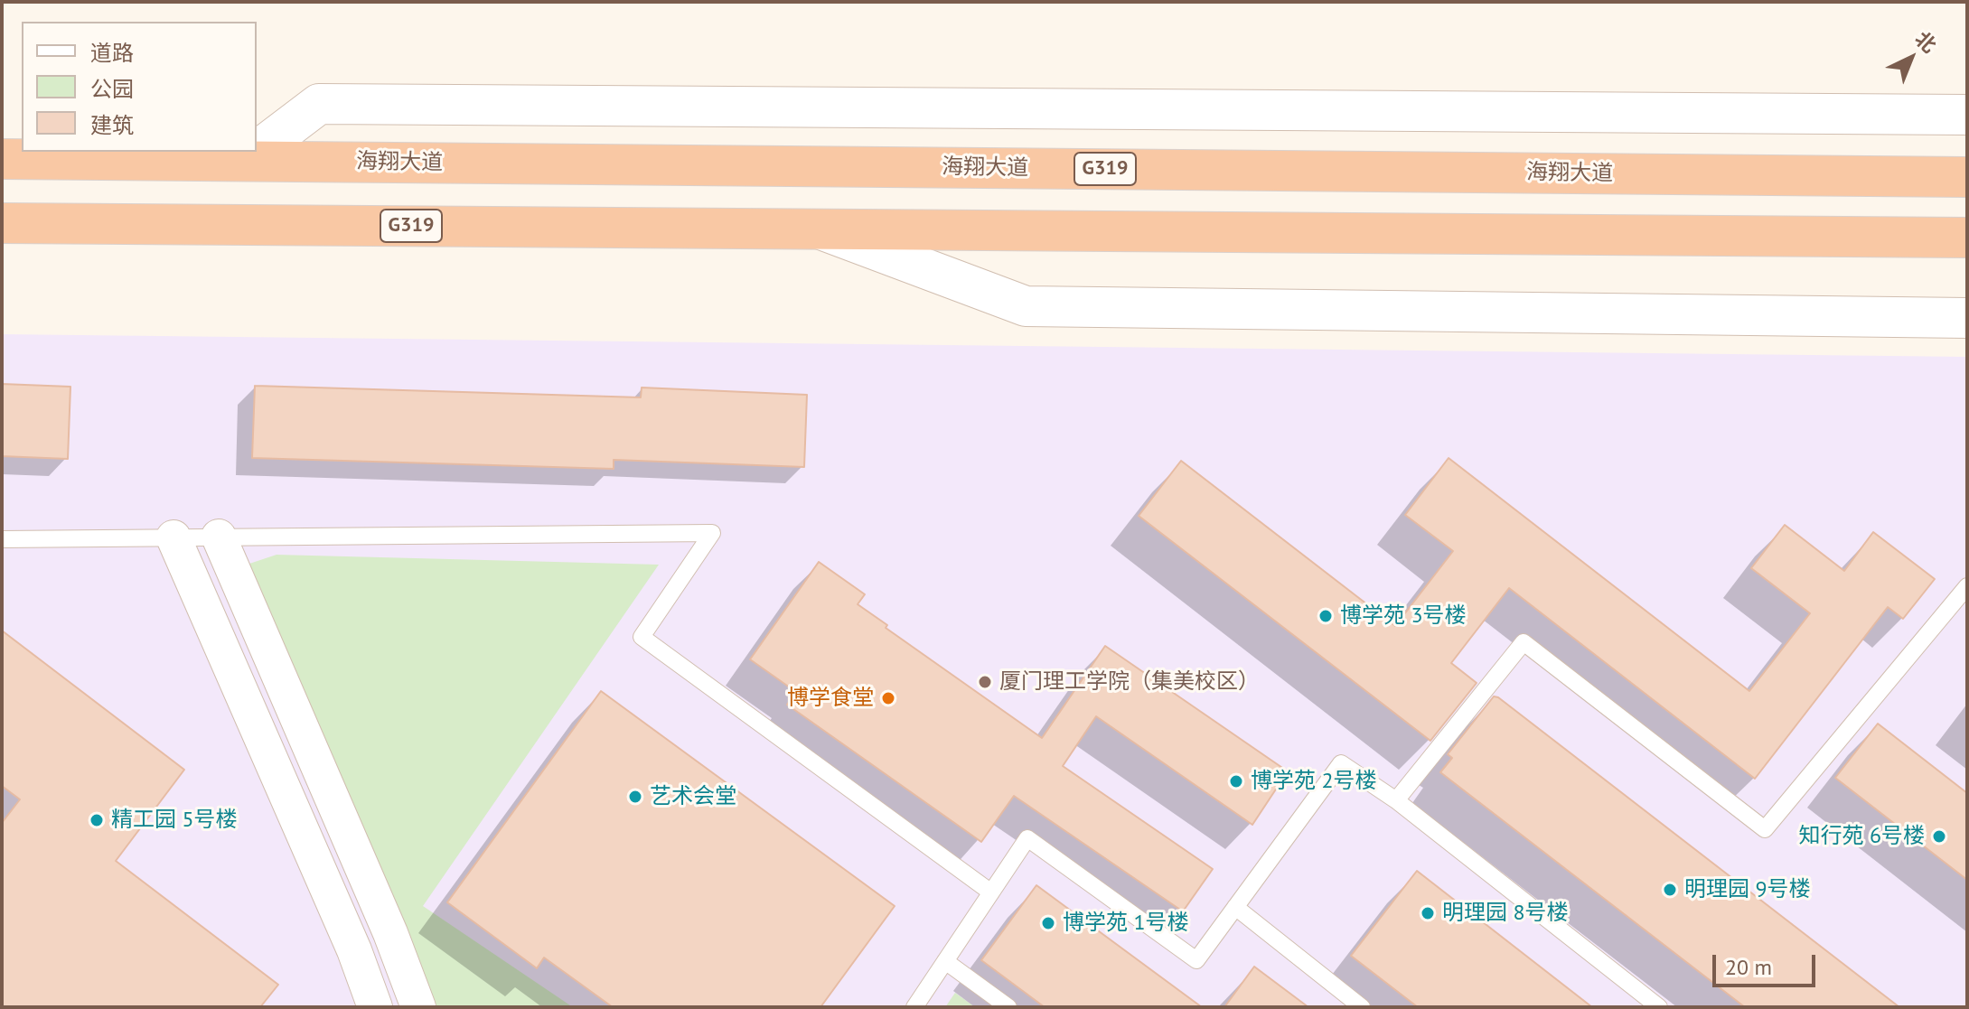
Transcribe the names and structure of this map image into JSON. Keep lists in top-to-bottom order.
{
  "streets": {
    "highway": ["海翔大道", "G319"]
  },
  "places": [
    "博学苑 3号楼",
    "厦门理工学院（集美校区）",
    "博学食堂",
    "博学苑 2号楼",
    "艺术会堂",
    "精工园 5号楼",
    "知行苑 6号楼",
    "明理园 9号楼",
    "明理园 8号楼",
    "博学苑 1号楼"
  ],
  "legend": ["道路", "公园", "建筑"],
  "scale_bar": "20 m",
  "north": "top right"
}
